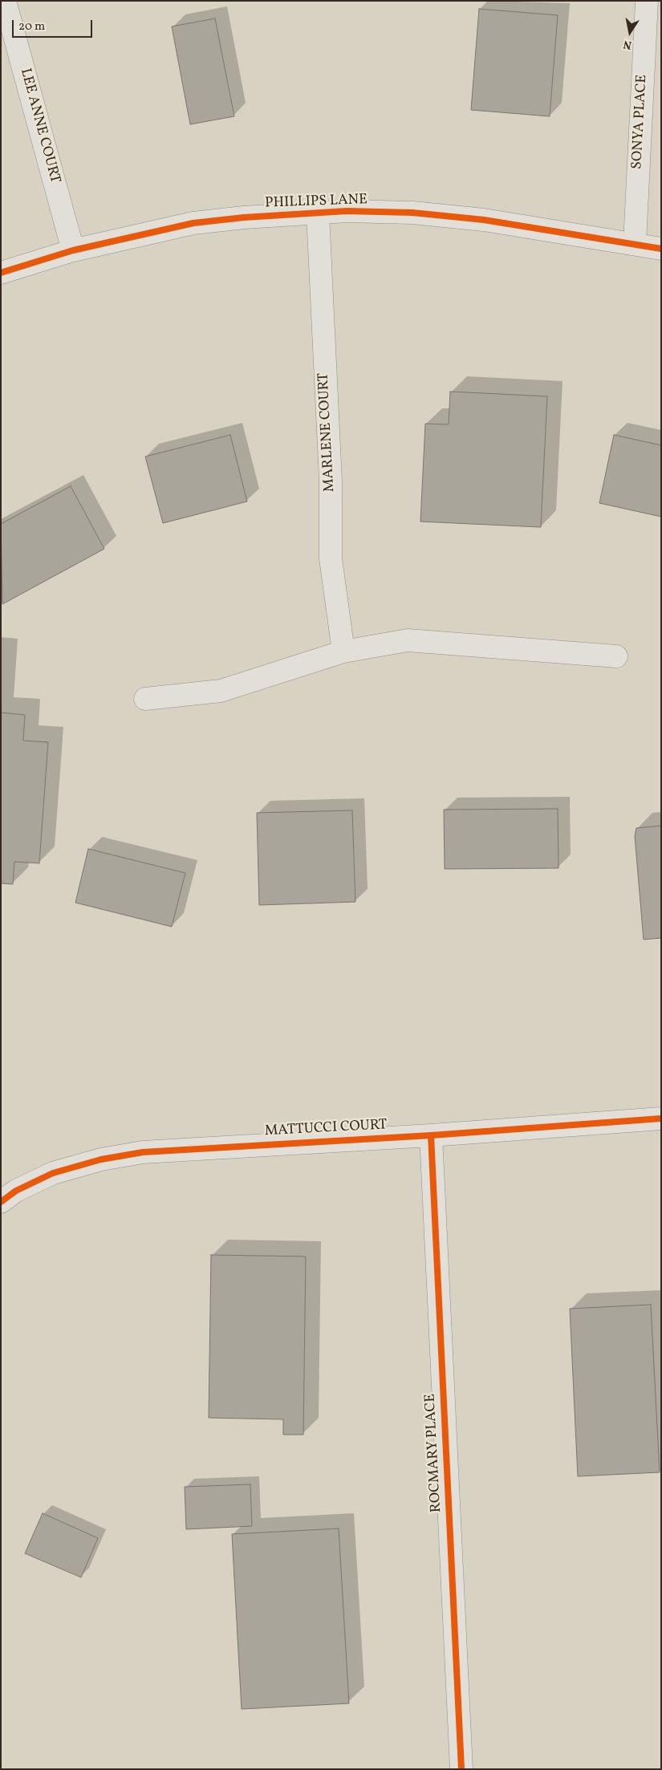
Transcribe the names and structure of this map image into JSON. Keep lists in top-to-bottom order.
{
  "streets": {
    "street": [
      "SONYA PLACE",
      "LEE ANNE COURT",
      "PHILLIPS LANE",
      "MARLENE COURT",
      "MATTUCCI COURT",
      "ROCMARY PLACE"
    ]
  },
  "crossings": [
    ["SONYA PLACE", "PHILLIPS LANE"],
    ["LEE ANNE COURT", "PHILLIPS LANE"],
    ["PHILLIPS LANE", "MARLENE COURT"],
    ["MATTUCCI COURT", "ROCMARY PLACE"]
  ],
  "scale_bar": "20 m",
  "north": "bottom"
}
